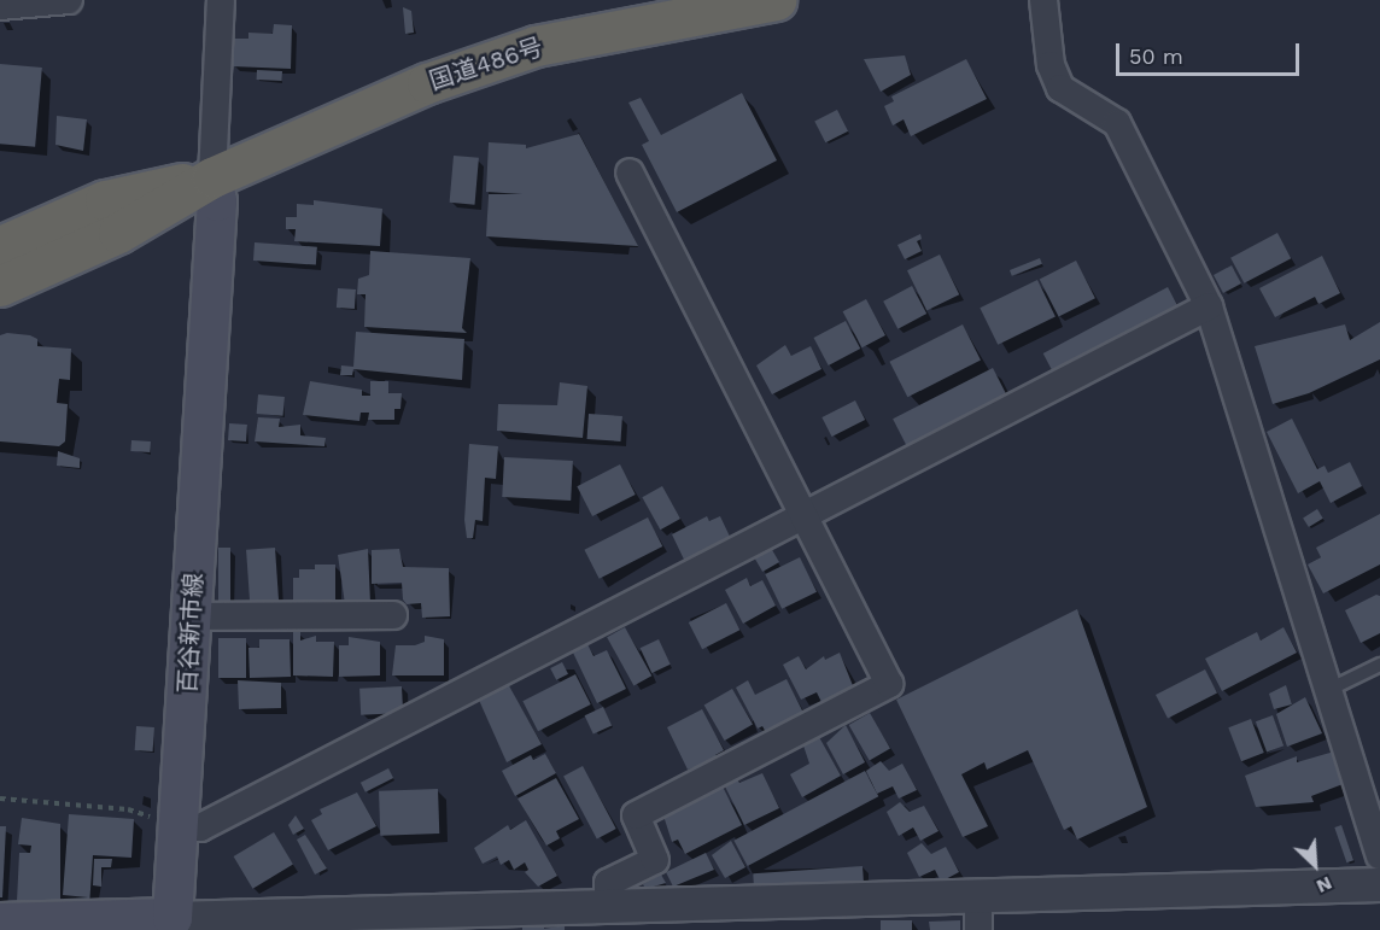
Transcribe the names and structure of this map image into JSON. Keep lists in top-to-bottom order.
{
  "streets": {
    "highway": ["国道486号"],
    "main road": ["百谷新市線"]
  },
  "crossings": [
    ["国道486号", "百谷新市線"]
  ],
  "scale_bar": "50 m",
  "north": "bottom right"
}
